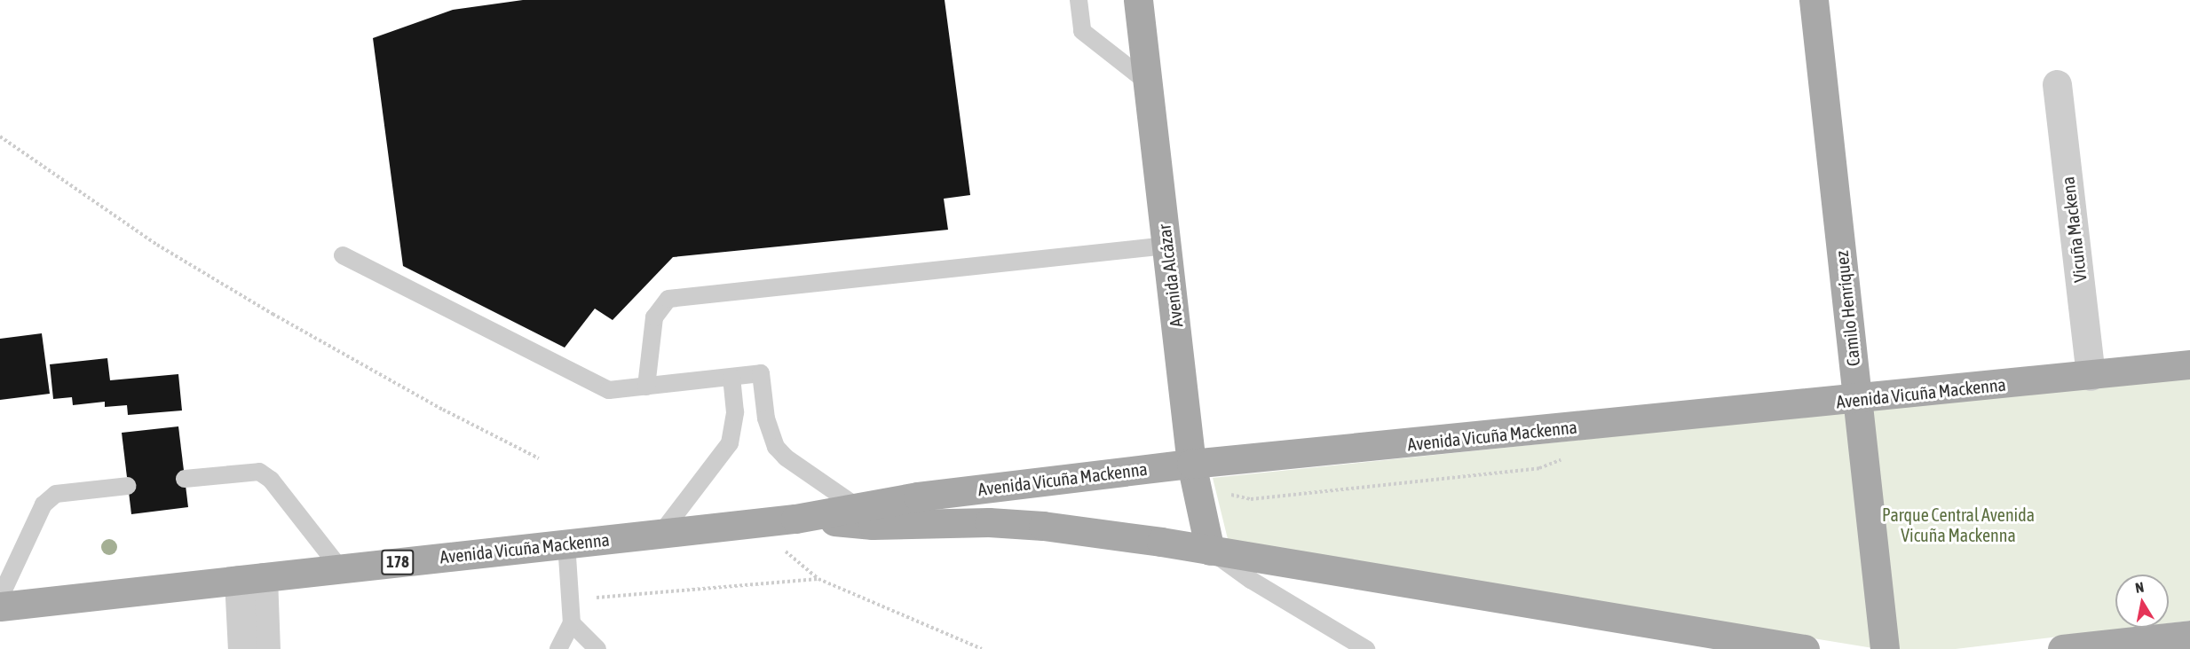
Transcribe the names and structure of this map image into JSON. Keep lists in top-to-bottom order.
{
  "streets": {
    "main road": [
      "Avenida Alcázar",
      "Camilo Henríquez",
      "Avenida Vicuña Mackenna",
      "178"
    ],
    "street": ["Vicuña Mackena"]
  },
  "crossings": [
    ["Vicuña Mackena", "Avenida Vicuña Mackenna"],
    ["Avenida Alcázar", "Avenida Vicuña Mackenna"],
    ["Camilo Henríquez", "Avenida Vicuña Mackenna"]
  ],
  "parks": ["Parque Central Avenida Vicuña Mackenna"],
  "north": "top"
}
